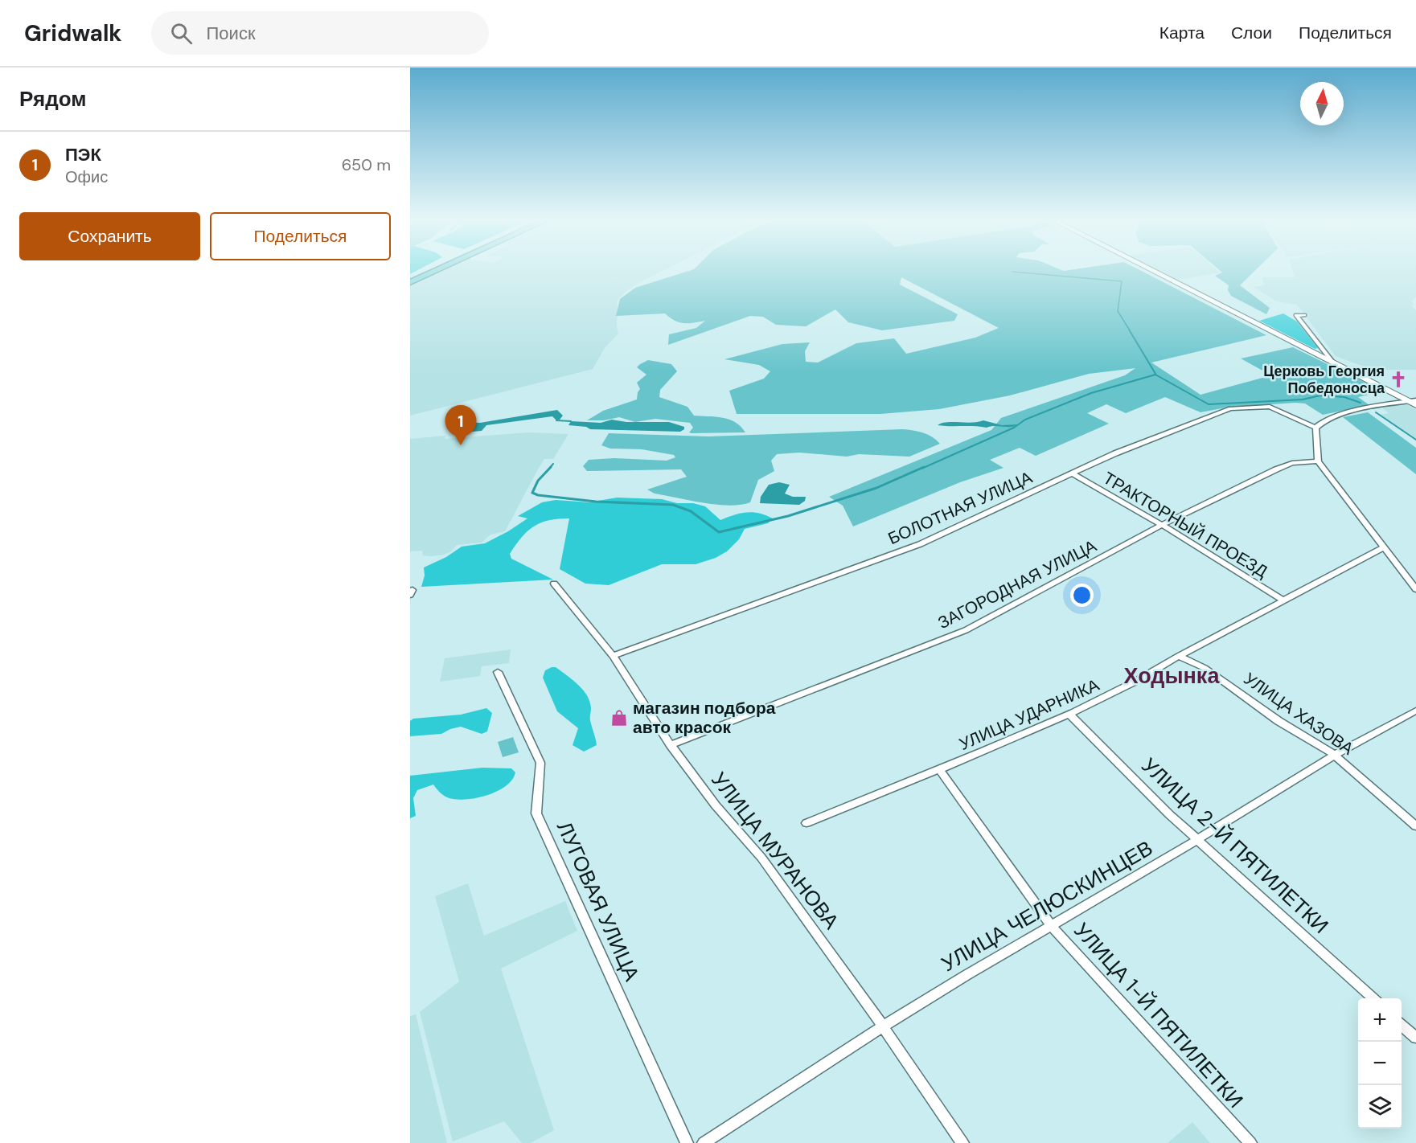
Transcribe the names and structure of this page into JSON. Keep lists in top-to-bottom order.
{
  "streets": {
    "street": [
      "БОЛОТНАЯ УЛИЦА",
      "ТРАКТОРНЫЙ ПРОЕЗД",
      "ЗАГОРОДНАЯ УЛИЦА",
      "УЛИЦА ХАЗОВА",
      "УЛИЦА УДАРНИКА",
      "УЛИЦА 2-Й ПЯТИЛЕТКИ",
      "УЛИЦА МУРАНОВА",
      "ЛУГОВАЯ УЛИЦА",
      "УЛИЦА ЧЕЛЮСКИНЦЕВ",
      "УЛИЦА 1-Й ПЯТИЛЕТКИ"
    ]
  },
  "crossings": [
    ["БОЛОТНАЯ УЛИЦА", "ТРАКТОРНЫЙ ПРОЕЗД"],
    ["БОЛОТНАЯ УЛИЦА", "УЛИЦА МУРАНОВА"],
    ["ТРАКТОРНЫЙ ПРОЕЗД", "ЗАГОРОДНАЯ УЛИЦА"],
    ["ТРАКТОРНЫЙ ПРОЕЗД", "УЛИЦА УДАРНИКА"],
    ["ЗАГОРОДНАЯ УЛИЦА", "УЛИЦА МУРАНОВА"],
    ["УЛИЦА ХАЗОВА", "УЛИЦА УДАРНИКА"],
    ["УЛИЦА ХАЗОВА", "УЛИЦА ЧЕЛЮСКИНЦЕВ"],
    ["УЛИЦА УДАРНИКА", "УЛИЦА 2-Й ПЯТИЛЕТКИ"],
    ["УЛИЦА УДАРНИКА", "УЛИЦА 1-Й ПЯТИЛЕТКИ"],
    ["УЛИЦА 2-Й ПЯТИЛЕТКИ", "УЛИЦА ЧЕЛЮСКИНЦЕВ"],
    ["УЛИЦА МУРАНОВА", "УЛИЦА ЧЕЛЮСКИНЦЕВ"],
    ["УЛИЦА ЧЕЛЮСКИНЦЕВ", "УЛИЦА 1-Й ПЯТИЛЕТКИ"]
  ],
  "districts": ["Ходынка"],
  "places": {
    "church": ["Церковь Георгия Победоносца"],
    "shop": ["магазин подбора авто красок"]
  },
  "north": "top",
  "page": {
    "header": "Gridwalk",
    "search": "Поиск",
    "nav": ["Карта", "Слои", "Поделиться"],
    "heading": "Рядом",
    "list": [
      {
        "mark": "1",
        "name": "ПЭК",
        "note": "Офис",
        "value": "650 m"
      }
    ],
    "buttons": ["Сохранить", "Поделиться"],
    "pins": "1",
    "map_buttons": ["+", "−"]
  }
}
